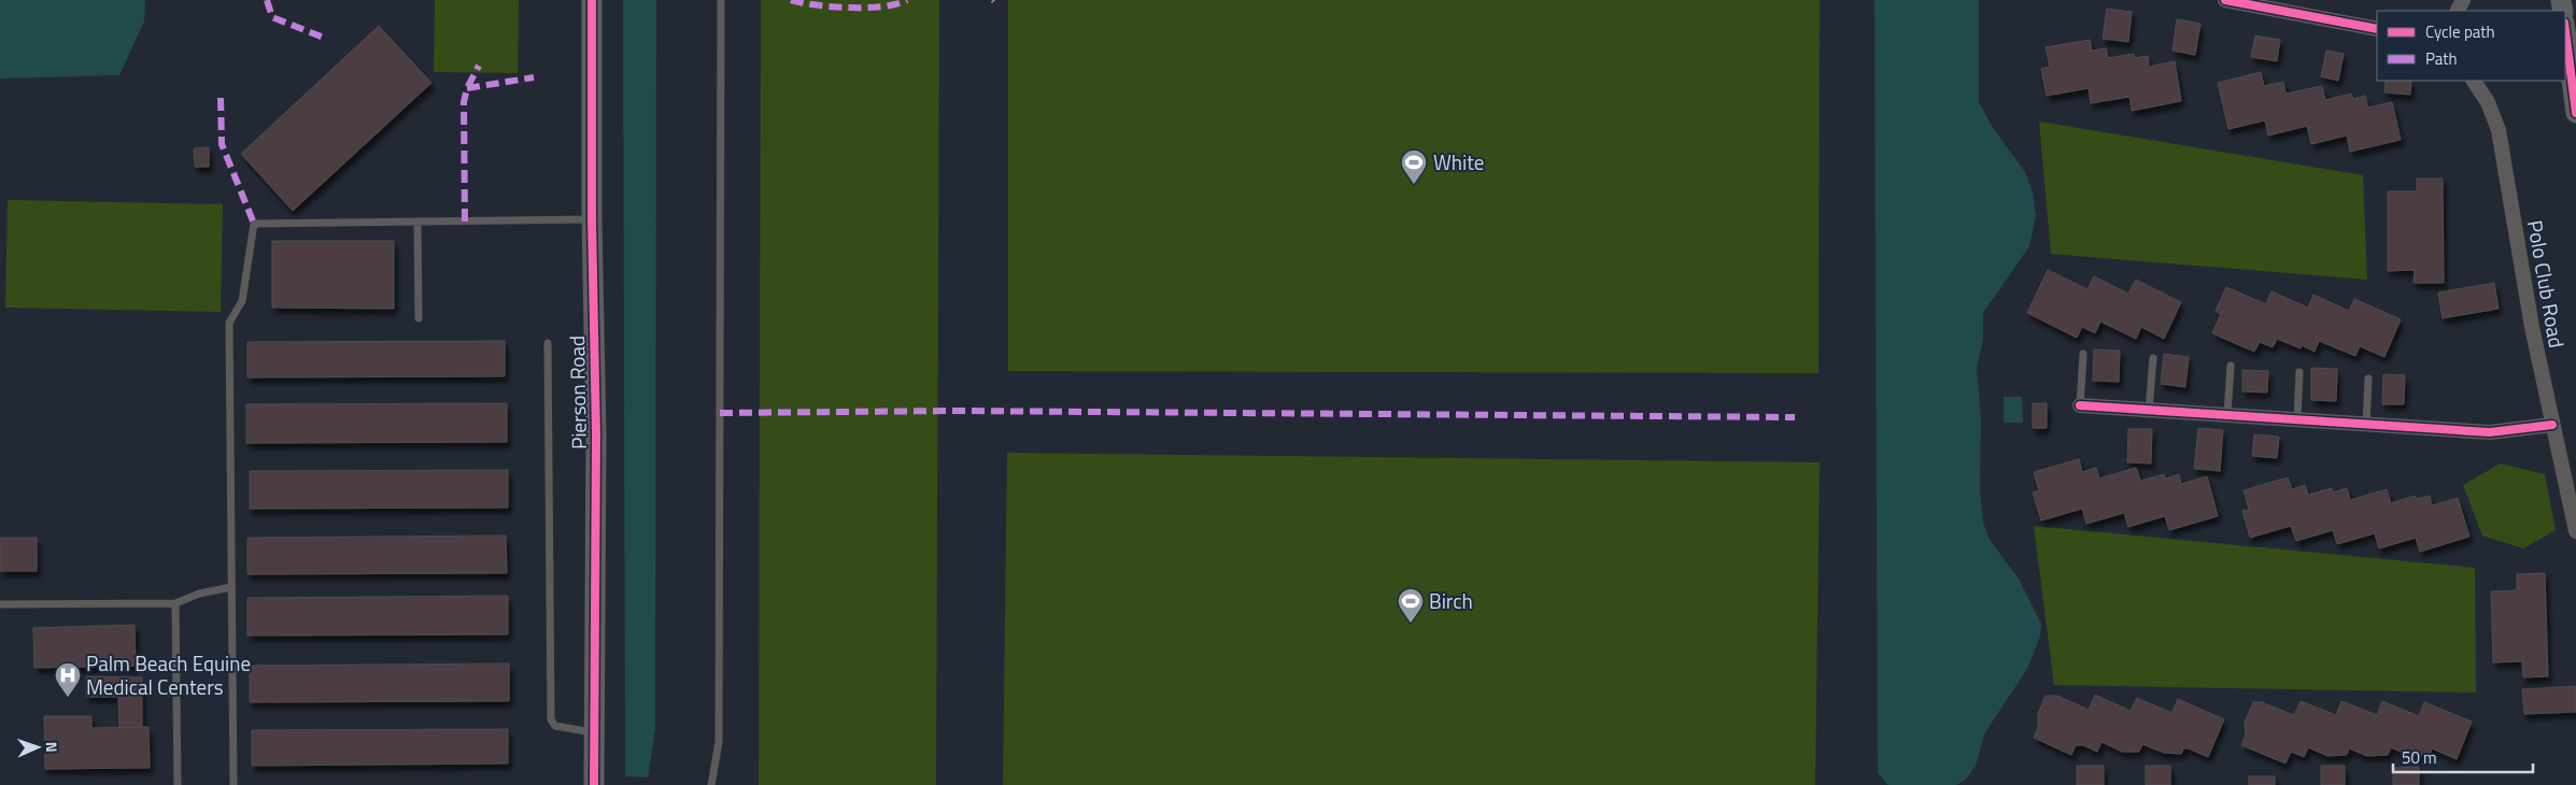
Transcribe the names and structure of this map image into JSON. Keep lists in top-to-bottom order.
{
  "streets": {
    "street": ["Polo Club Road", "Pierson Road"]
  },
  "places": {
    "sports": ["White", "Birch"],
    "hospital": ["Palm Beach Equine Medical Centers"]
  },
  "legend": ["Cycle path", "Path"],
  "scale_bar": "50 m",
  "north": "right"
}
